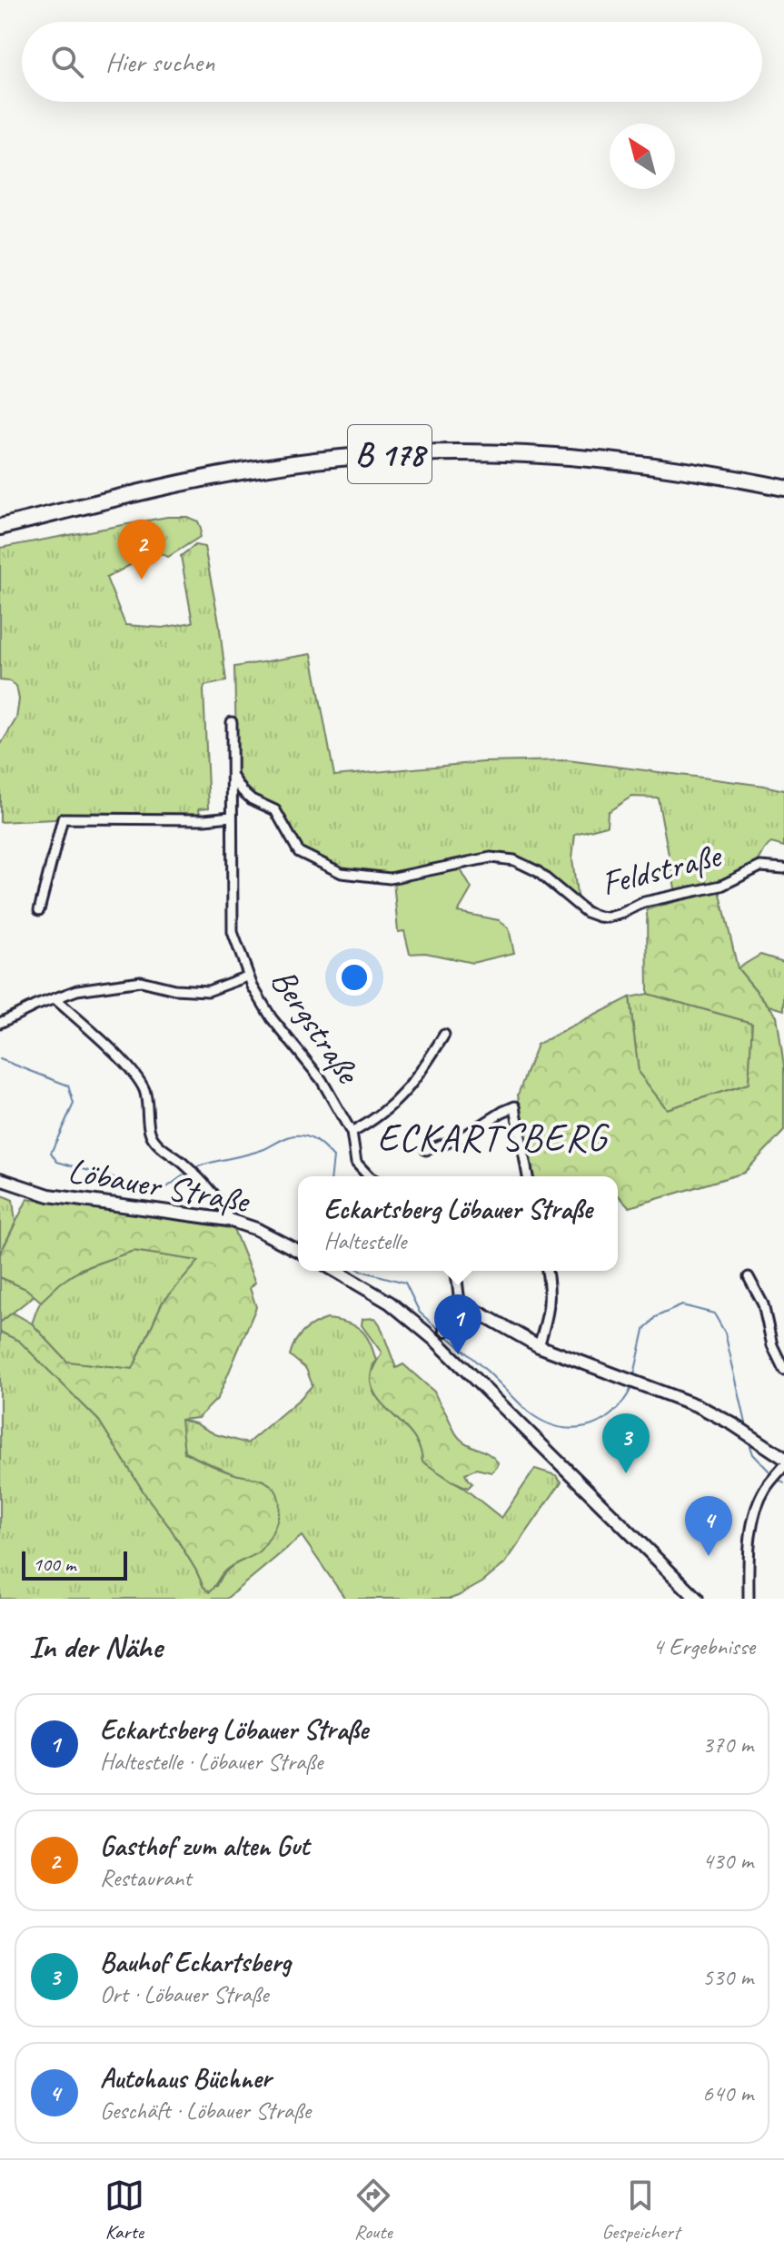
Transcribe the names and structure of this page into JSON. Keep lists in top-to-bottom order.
{
  "streets": {
    "highway": ["B 178"],
    "main road": ["Löbauer Straße"],
    "street": ["Feldstraße", "Bergstraße"]
  },
  "crossings": [
    ["Feldstraße", "Bergstraße"]
  ],
  "districts": ["ECKARTSBERG"],
  "scale_bar": "100 m",
  "north": "top left",
  "page": {
    "search": "Hier suchen",
    "pins": [
      "2",
      "1",
      "3",
      "4"
    ],
    "popup": ["Eckartsberg Löbauer Straße", "Haltestelle"],
    "scale": "100 m",
    "heading": ["In der Nähe", "4 Ergebnisse"],
    "list": [
      {
        "mark": "1",
        "name": "Eckartsberg Löbauer Straße",
        "note": "Haltestelle · Löbauer Straße",
        "value": "370 m"
      },
      {
        "mark": "2",
        "name": "Gasthof zum alten Gut",
        "note": "Restaurant",
        "value": "430 m"
      },
      {
        "mark": "3",
        "name": "Bauhof Eckartsberg",
        "note": "Ort · Löbauer Straße",
        "value": "530 m"
      },
      {
        "mark": "4",
        "name": "Autohaus Büchner",
        "note": "Geschäft · Löbauer Straße",
        "value": "640 m"
      }
    ],
    "nav": ["Karte", "Route", "Gespeichert"]
  }
}
